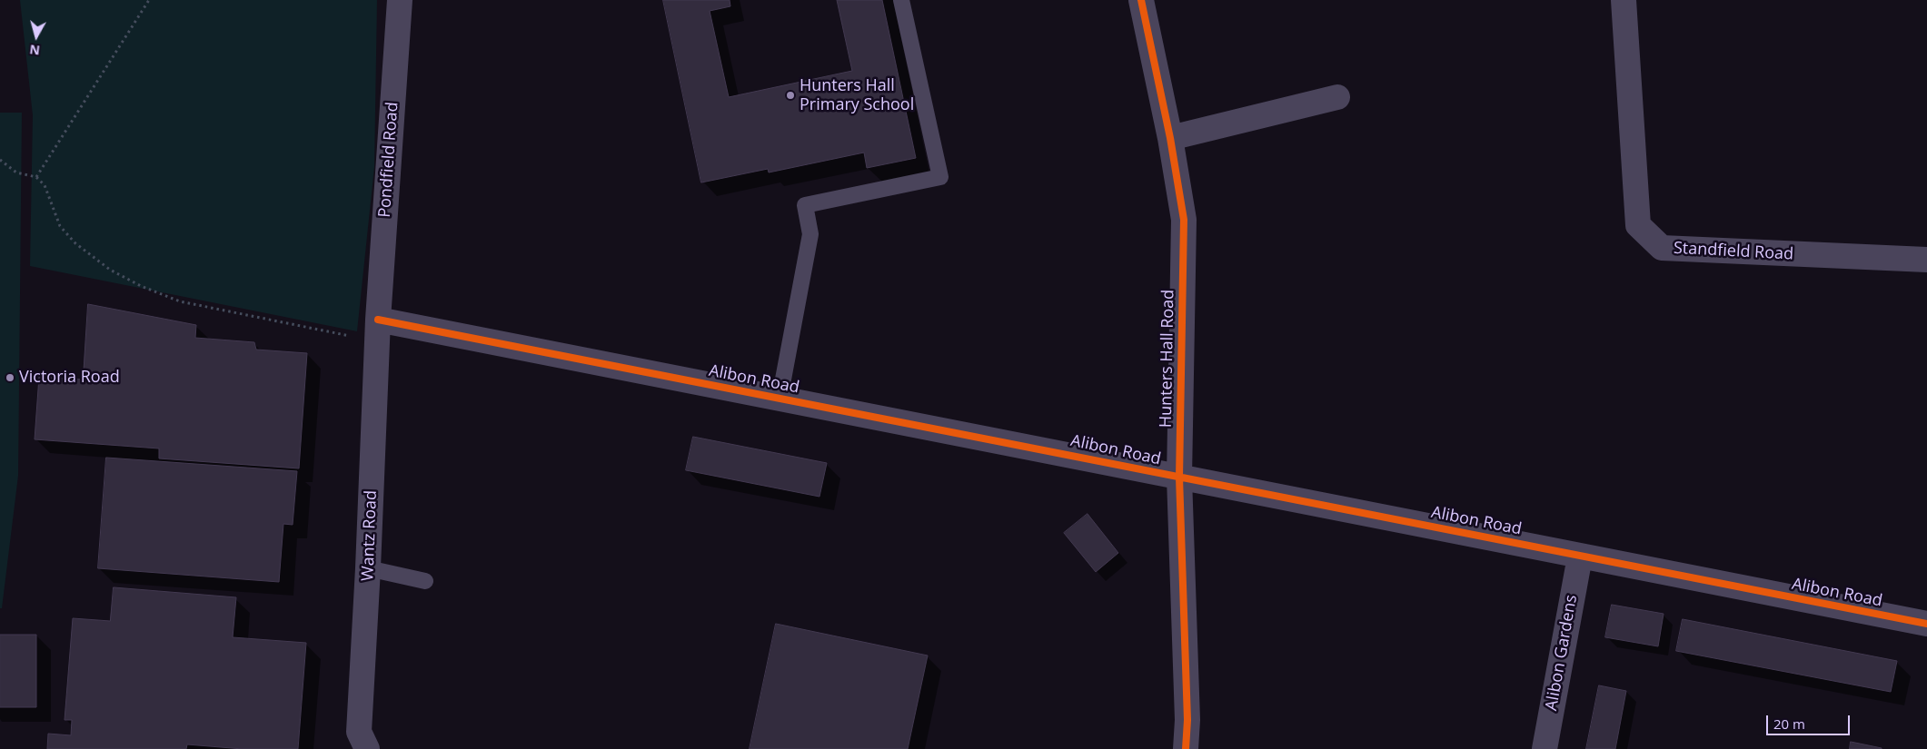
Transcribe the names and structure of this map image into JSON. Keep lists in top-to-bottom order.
{
  "streets": {
    "street": [
      "Pondfield Road",
      "Standfield Road",
      "Hunters Hall Road",
      "Alibon Road",
      "Wantz Road",
      "Alibon Gardens"
    ]
  },
  "crossings": [
    ["Pondfield Road", "Alibon Road"],
    ["Pondfield Road", "Wantz Road"],
    ["Hunters Hall Road", "Alibon Road"],
    ["Alibon Road", "Wantz Road"],
    ["Alibon Road", "Alibon Gardens"]
  ],
  "places": ["Hunters Hall Primary School", "Victoria Road"],
  "scale_bar": "20 m",
  "north": "bottom"
}
